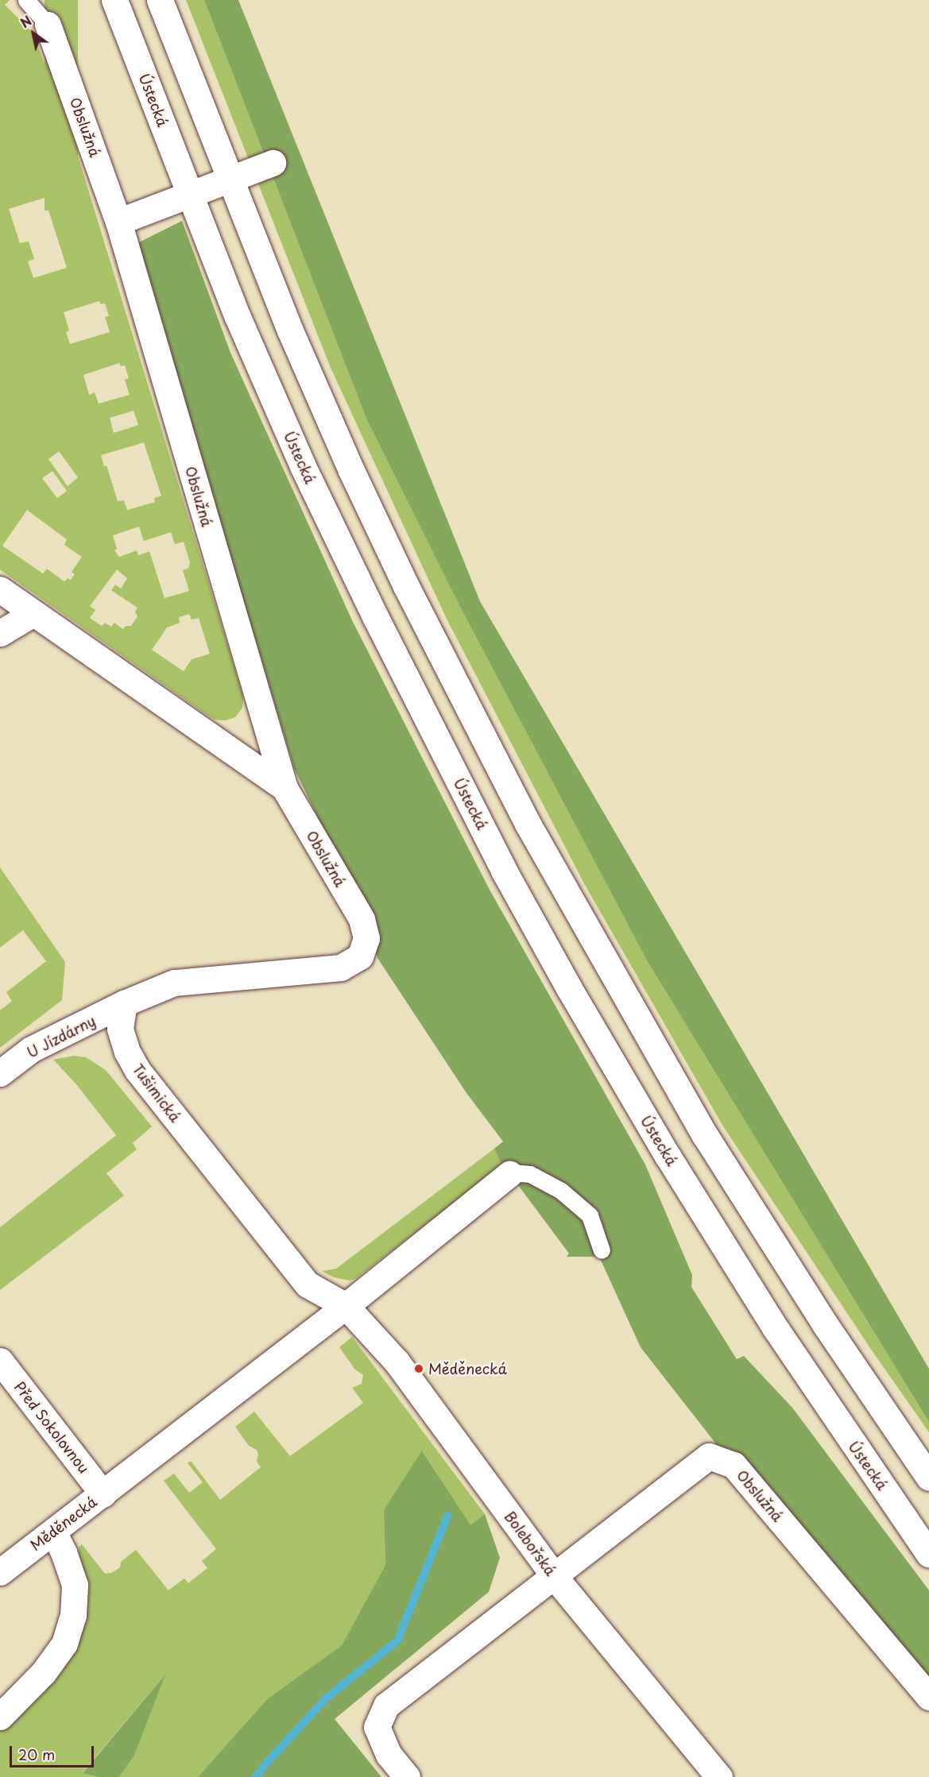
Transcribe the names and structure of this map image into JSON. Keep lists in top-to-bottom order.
{
  "streets": {
    "street": [
      "Ústecká",
      "Obslužná",
      "U Jízdárny",
      "Tušimická",
      "Před Sokolovnou",
      "Měděnecká",
      "Bolebořská"
    ]
  },
  "crossings": [
    ["Obslužná", "U Jízdárny"],
    ["Obslužná", "Tušimická"],
    ["Obslužná", "Bolebořská"],
    ["U Jízdárny", "Tušimická"],
    ["Tušimická", "Měděnecká"],
    ["Tušimická", "Bolebořská"],
    ["Před Sokolovnou", "Měděnecká"],
    ["Měděnecká", "Bolebořská"]
  ],
  "places": ["Měděnecká"],
  "scale_bar": "20 m",
  "north": "top left"
}
